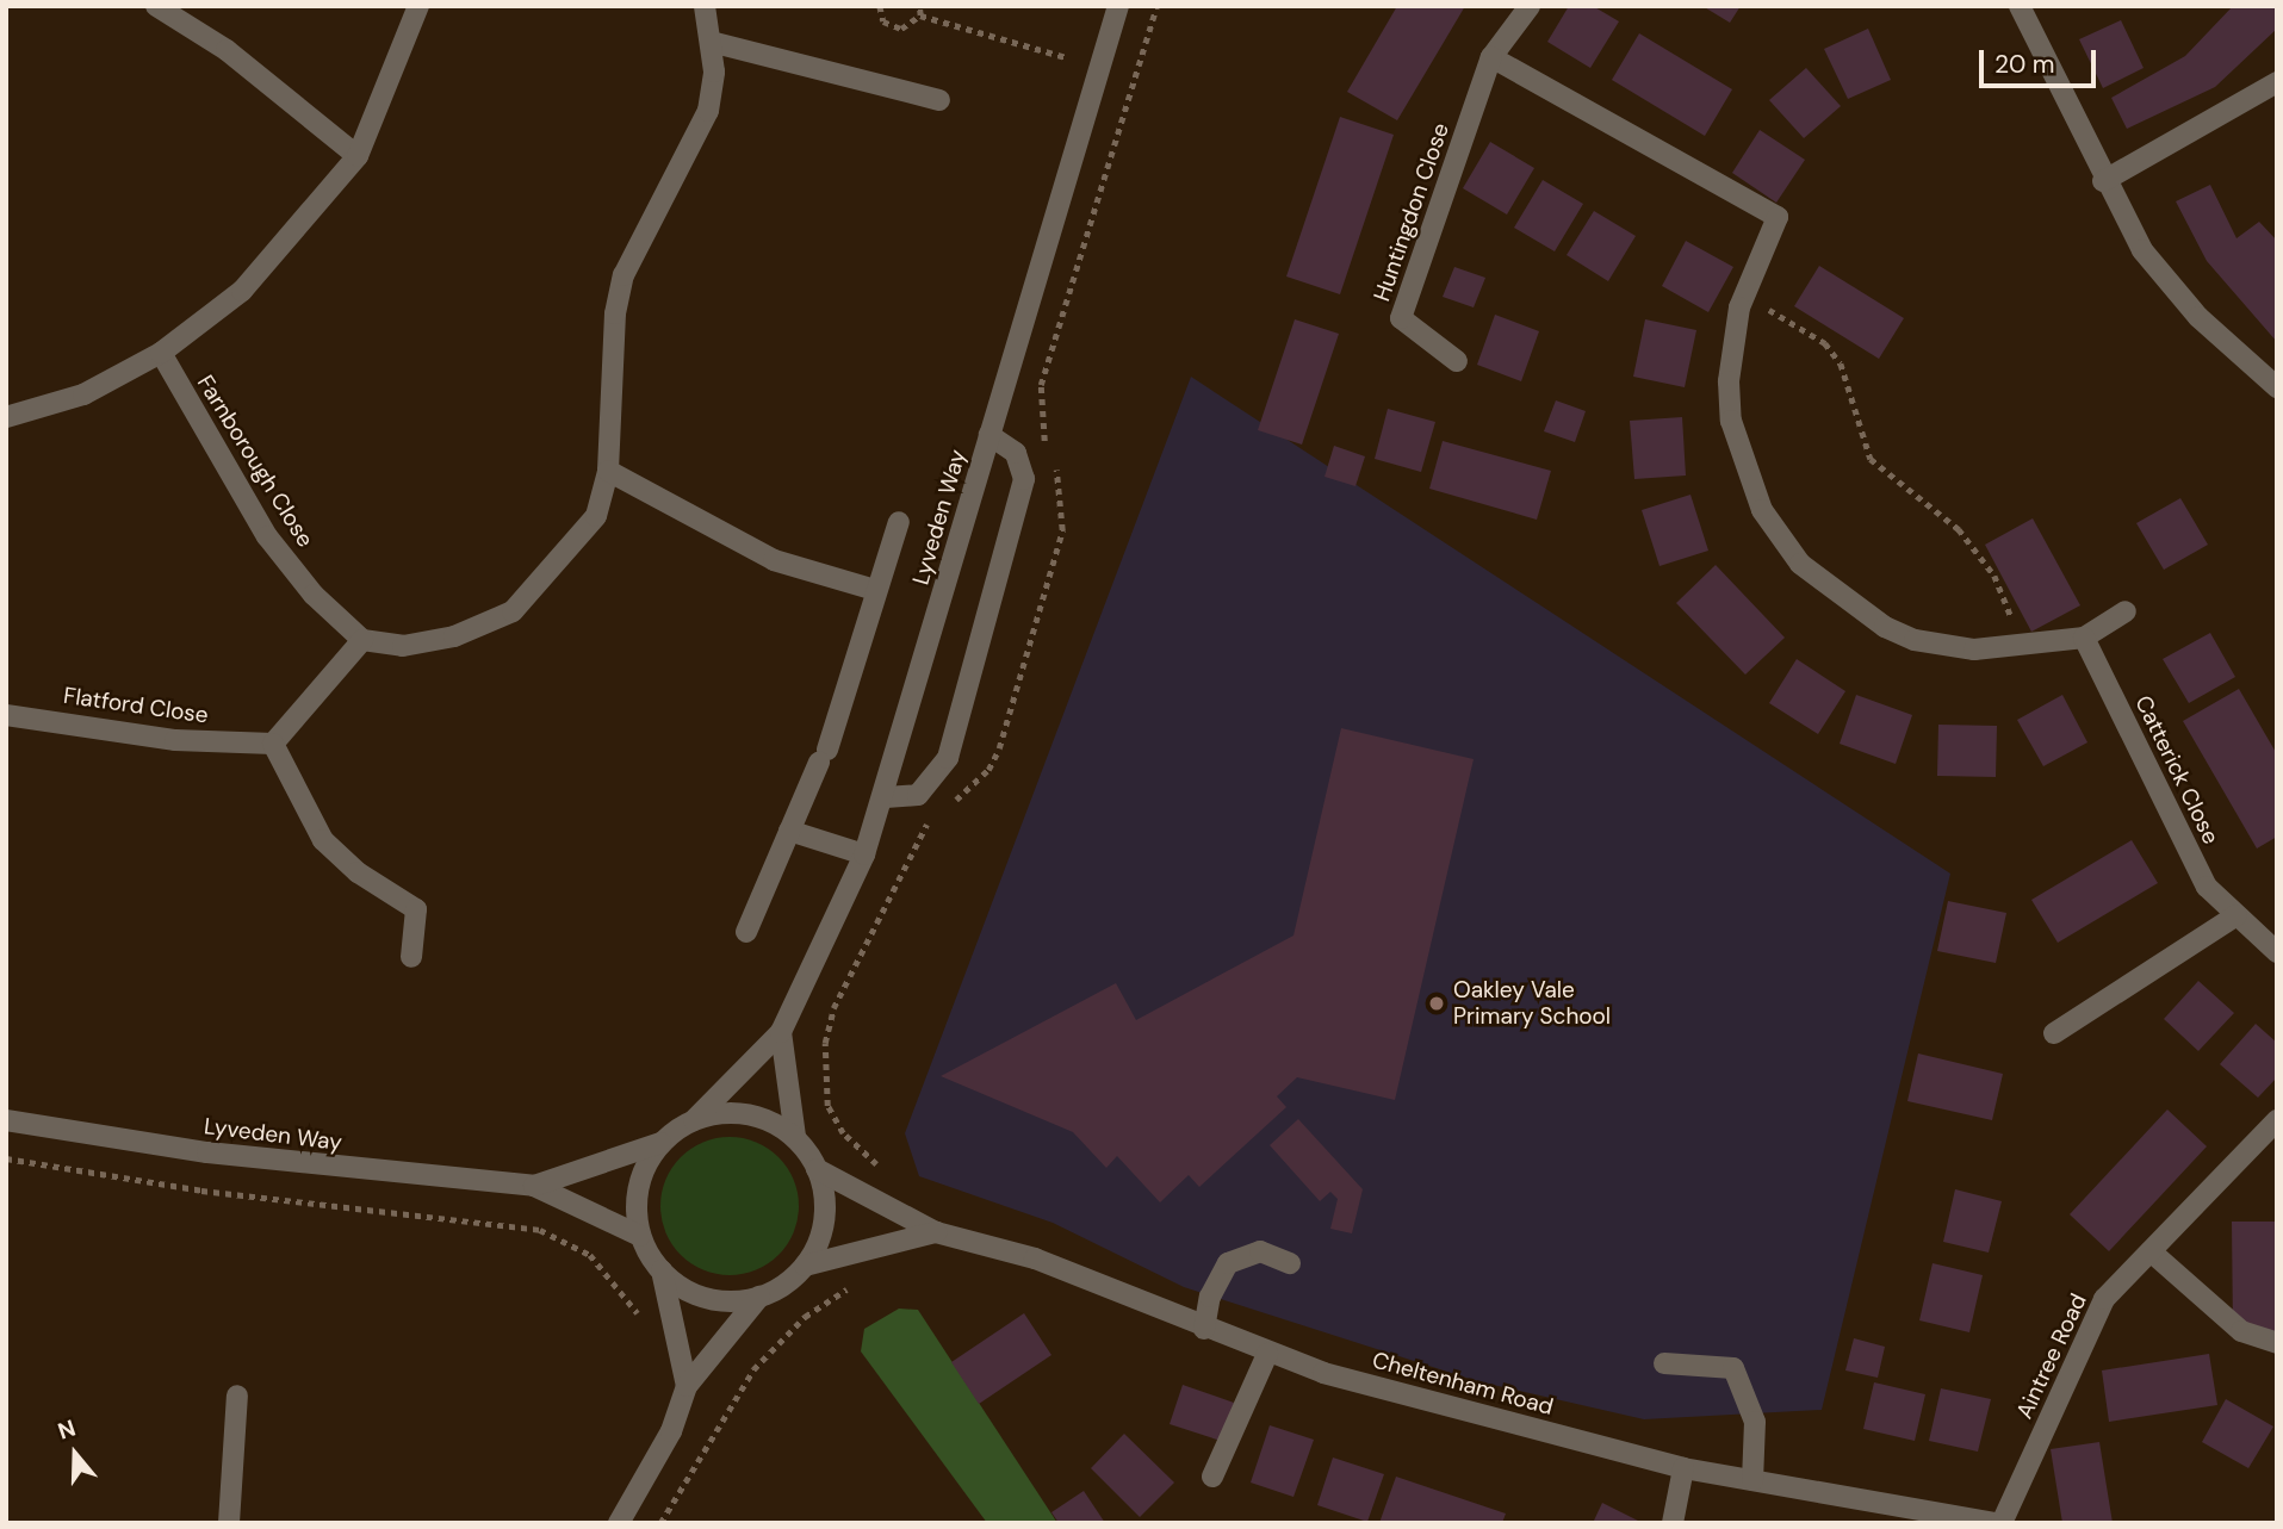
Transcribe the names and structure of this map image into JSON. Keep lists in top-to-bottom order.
{
  "streets": {
    "street": [
      "Huntingdon Close",
      "Farnborough Close",
      "Lyveden Way",
      "Flatford Close",
      "Catterick Close",
      "Aintree Road",
      "Cheltenham Road"
    ]
  },
  "crossings": [
    ["Lyveden Way", "Cheltenham Road"],
    ["Aintree Road", "Cheltenham Road"]
  ],
  "places": ["Oakley Vale Primary School"],
  "scale_bar": "20 m",
  "north": "top"
}
